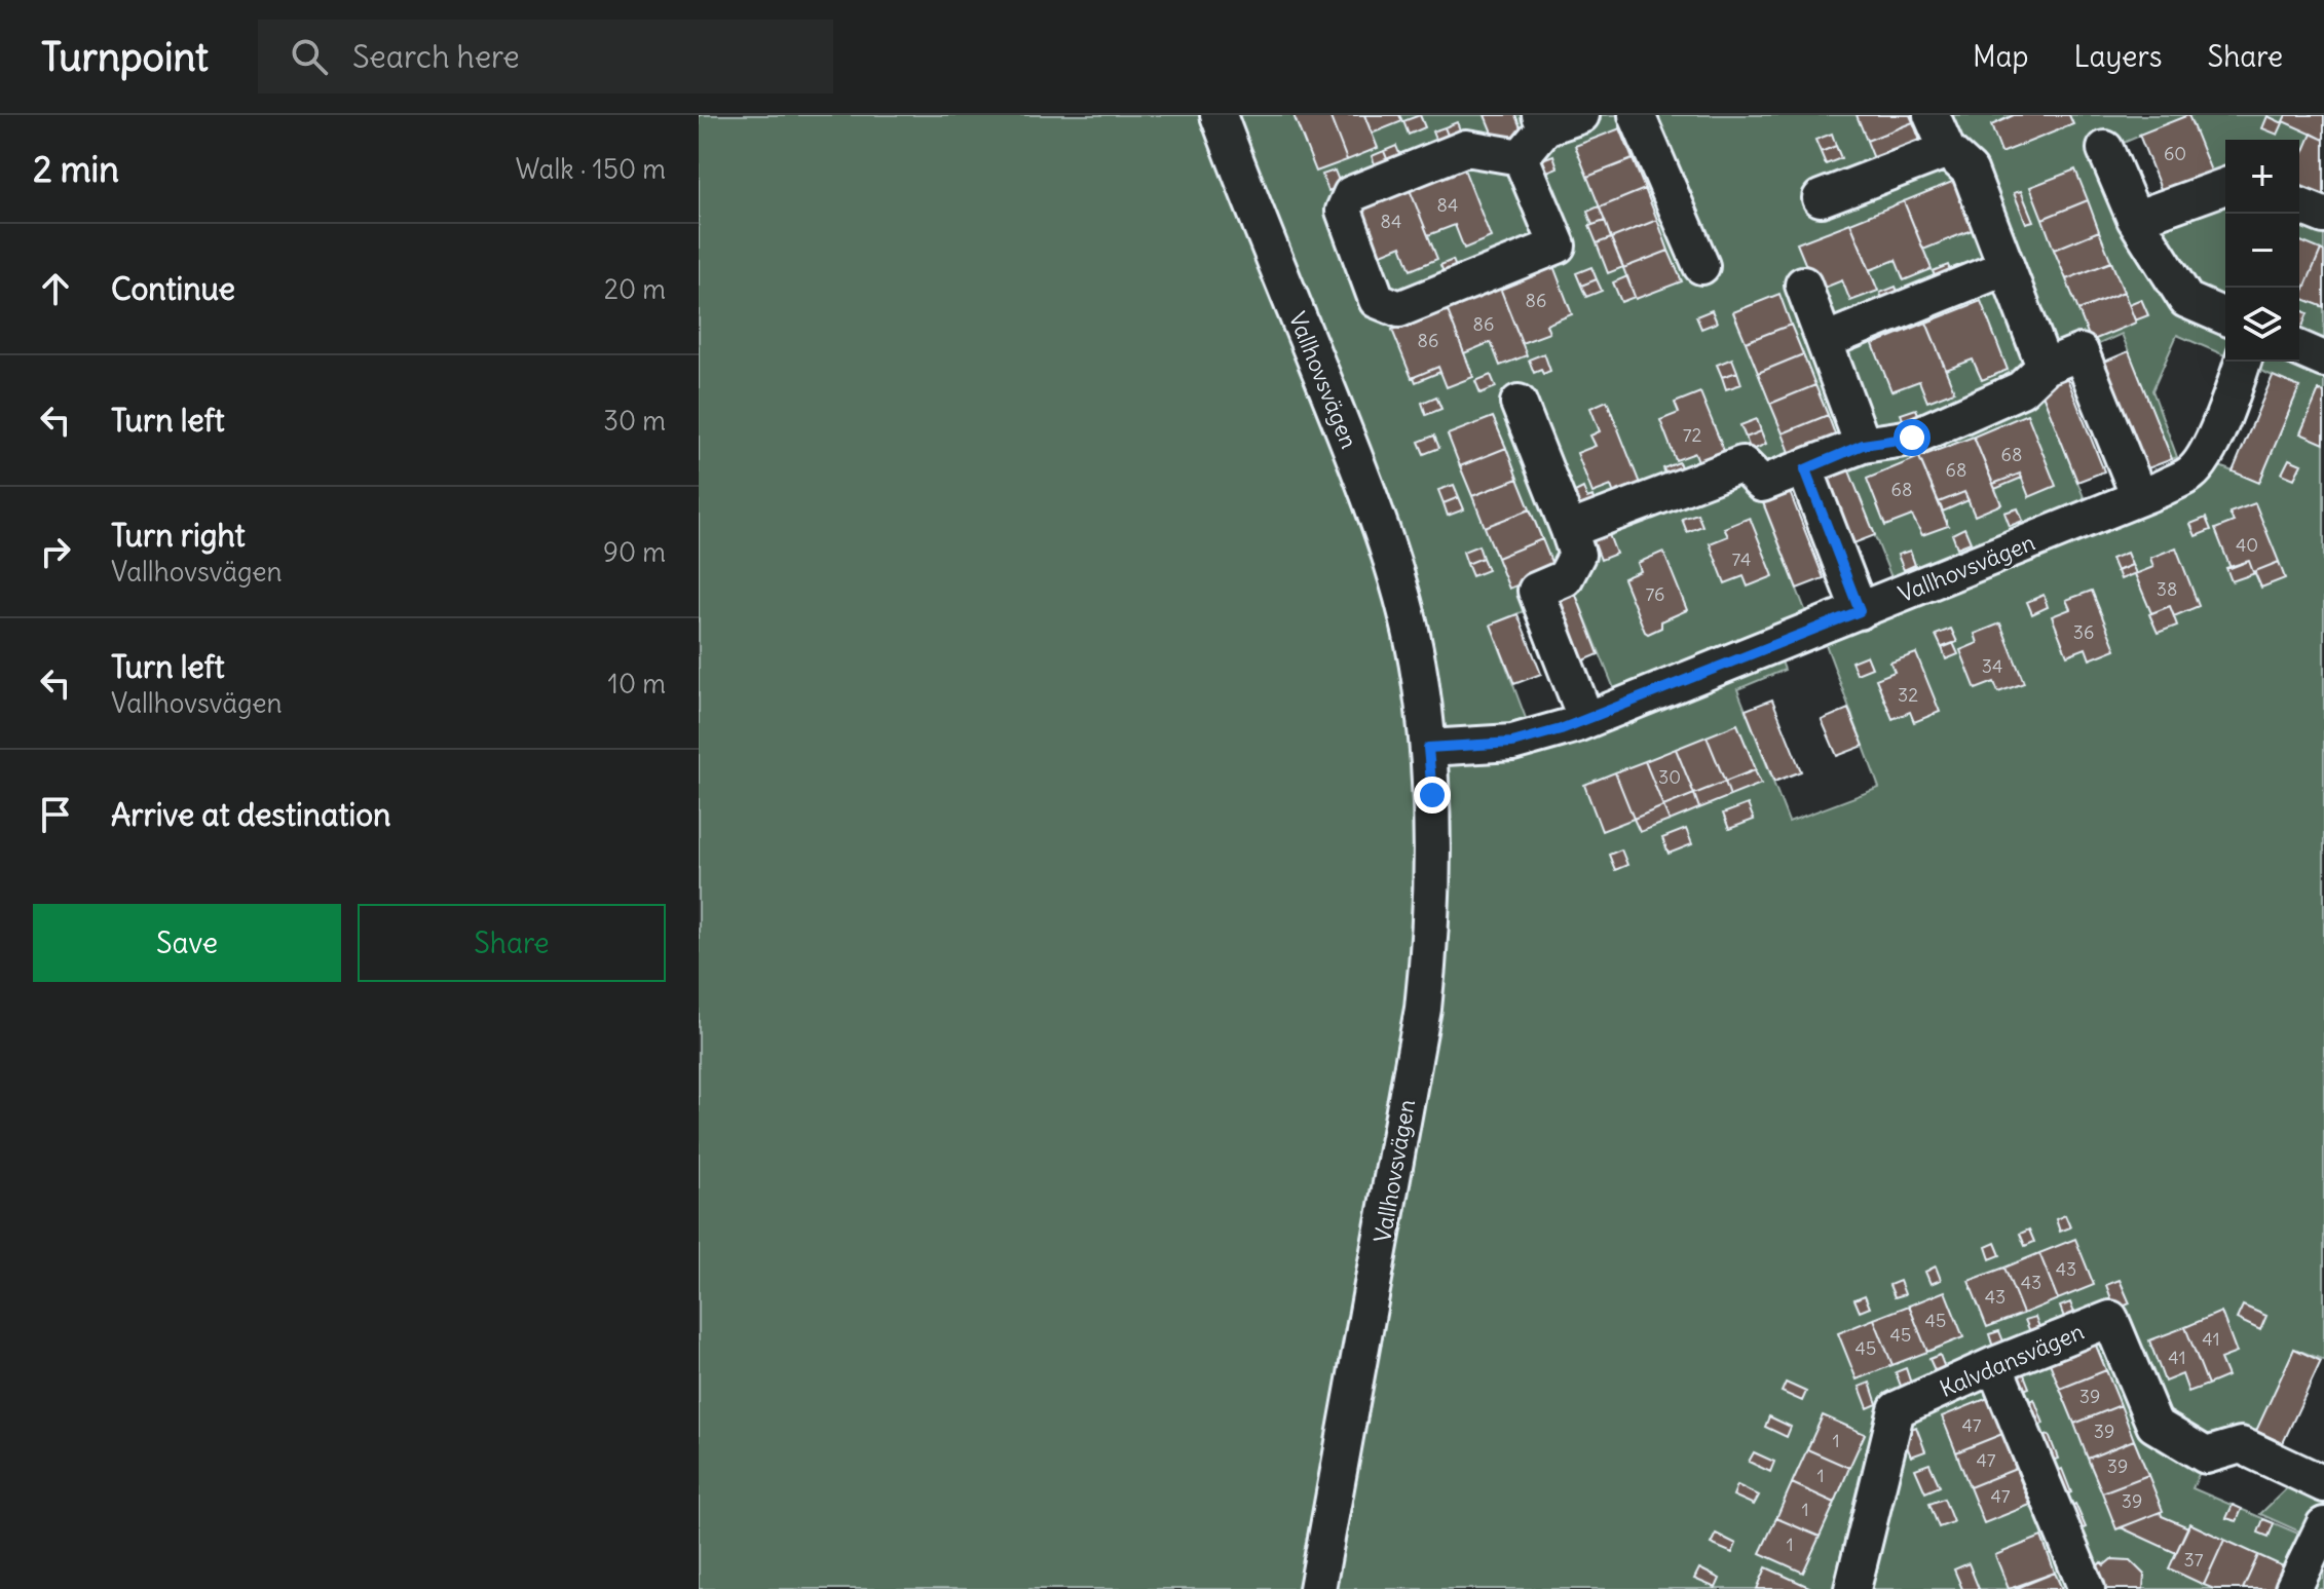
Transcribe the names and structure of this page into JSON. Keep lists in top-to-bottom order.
{
  "streets": {
    "street": ["Vallhovsvägen", "Kalvdansvägen"]
  },
  "house_numbers": [
    "60",
    "84",
    "84",
    "86",
    "86",
    "86",
    "72",
    "68",
    "68",
    "68",
    "40",
    "74",
    "38",
    "76",
    "36",
    "34",
    "32",
    "30",
    "43",
    "43",
    "43",
    "45",
    "45",
    "41",
    "45",
    "41",
    "39",
    "47",
    "39",
    "1",
    "47",
    "39",
    "1",
    "47",
    "39",
    "1",
    "1",
    "37"
  ],
  "page": {
    "header": "Turnpoint",
    "search": "Search here",
    "nav": ["Map", "Layers", "Share"],
    "heading": ["2 min", "Walk · 150 m"],
    "map_buttons": ["+", "−"],
    "list": [
      ["Continue", "20 m"],
      ["Turn left", "30 m"],
      ["Turn right", "Vallhovsvägen", "90 m"],
      ["Turn left", "Vallhovsvägen", "10 m"],
      "Arrive at destination"
    ],
    "buttons": ["Save", "Share"]
  }
}
